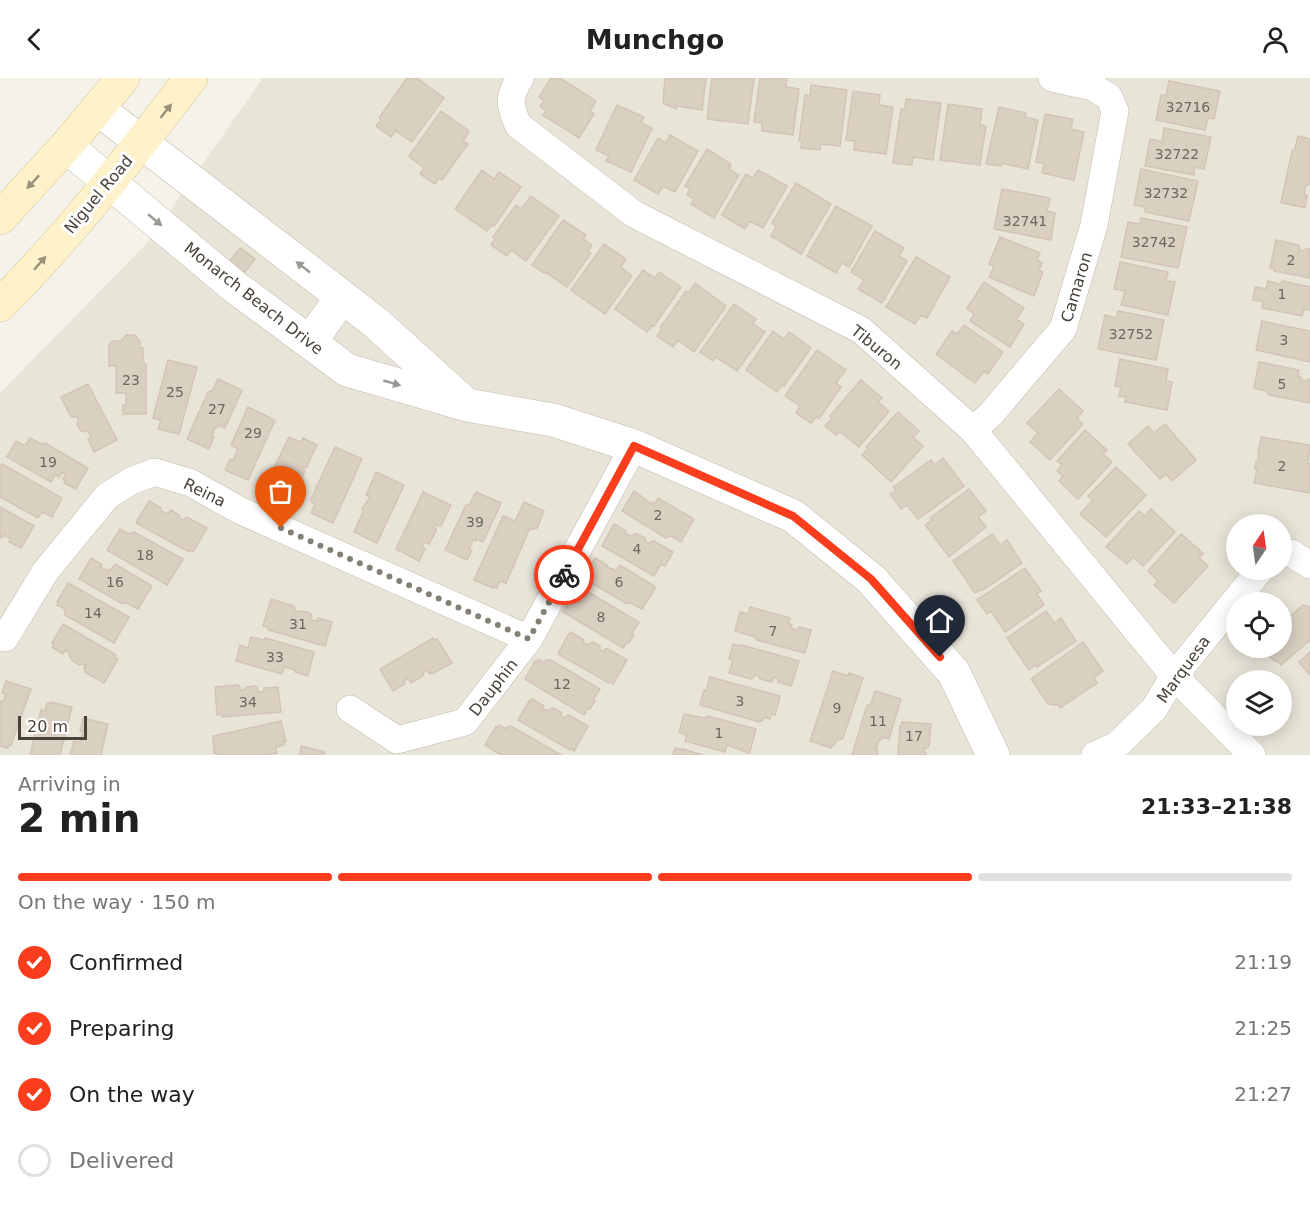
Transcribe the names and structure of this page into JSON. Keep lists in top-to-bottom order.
{
  "streets": {
    "main road": ["Niguel Road"],
    "street": [
      "Camaron",
      "Monarch Beach Drive",
      "Tiburon",
      "Reina",
      "Marquesa",
      "Dauphin"
    ]
  },
  "crossings": [
    ["Niguel Road", "Monarch Beach Drive"],
    ["Camaron", "Tiburon"],
    ["Monarch Beach Drive", "Dauphin"],
    ["Tiburon", "Marquesa"],
    ["Reina", "Dauphin"]
  ],
  "house_numbers": [
    "32716",
    "32722",
    "32732",
    "32741",
    "32742",
    "2",
    "1",
    "32752",
    "3",
    "23",
    "5",
    "25",
    "27",
    "29",
    "19",
    "2",
    "2",
    "39",
    "4",
    "18",
    "16",
    "6",
    "14",
    "8",
    "31",
    "7",
    "33",
    "12",
    "3",
    "34",
    "9",
    "11",
    "1",
    "17"
  ],
  "scale_bar": "20 m",
  "north": "top",
  "page": {
    "header": "Munchgo",
    "scale": "20 m",
    "heading": ["2 min", "Arriving in", "21:33–21:38"],
    "bar": "On the way · 150 m",
    "list": [
      ["Confirmed", "21:19"],
      ["Preparing", "21:25"],
      ["On the way", "21:27"],
      "Delivered"
    ]
  }
}
